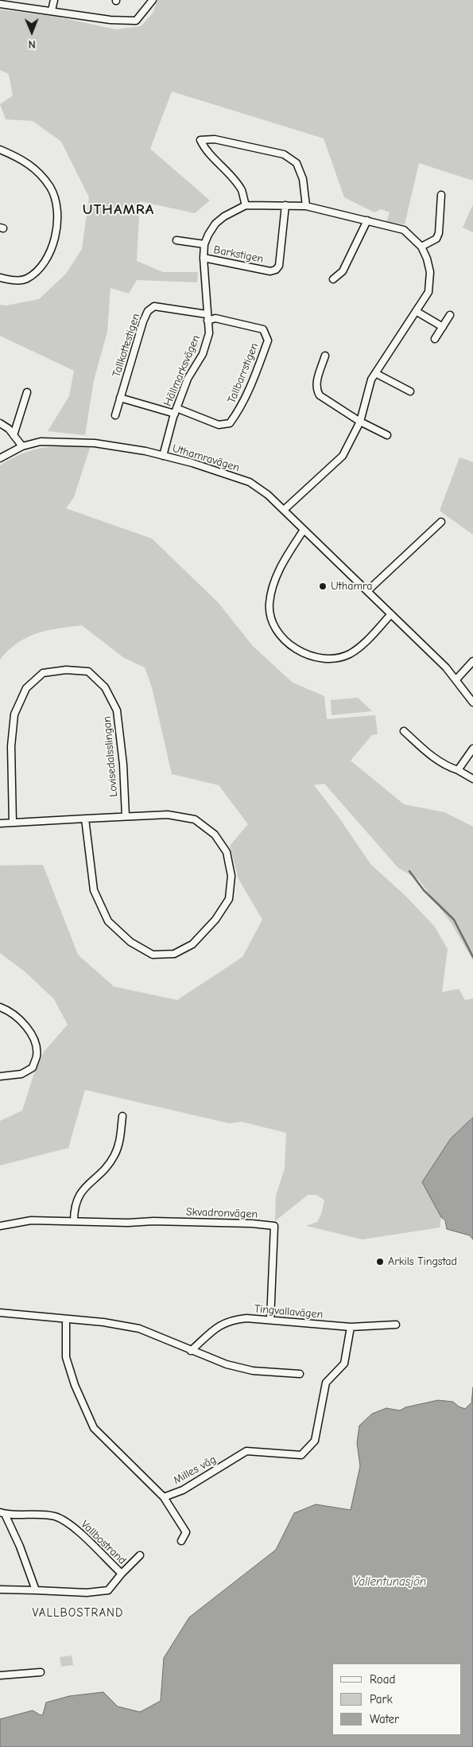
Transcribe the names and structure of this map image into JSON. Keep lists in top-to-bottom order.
{
  "streets": {
    "street": [
      "Barkstigen",
      "Tallkottestigen",
      "Hällmarksvägen",
      "Tallbarrstigen",
      "Uthamravägen",
      "Lovisedalsslingan",
      "Skvadronvägen",
      "Tingvallavägen",
      "Milles väg",
      "Vallbostrand"
    ]
  },
  "crossings": [
    ["Barkstigen", "Hällmarksvägen"],
    ["Tallkottestigen", "Hällmarksvägen"],
    ["Tallkottestigen", "Tallbarrstigen"],
    ["Hällmarksvägen", "Tallbarrstigen"],
    ["Hällmarksvägen", "Uthamravägen"],
    ["Skvadronvägen", "Tingvallavägen"],
    ["Tingvallavägen", "Milles väg"]
  ],
  "districts": ["UTHAMRA", "VALLBOSTRAND"],
  "water": ["Vallentunasjön"],
  "places": ["Uthamra", "Arkils Tingstad"],
  "legend": ["Road", "Park", "Water"],
  "north": "bottom"
}
